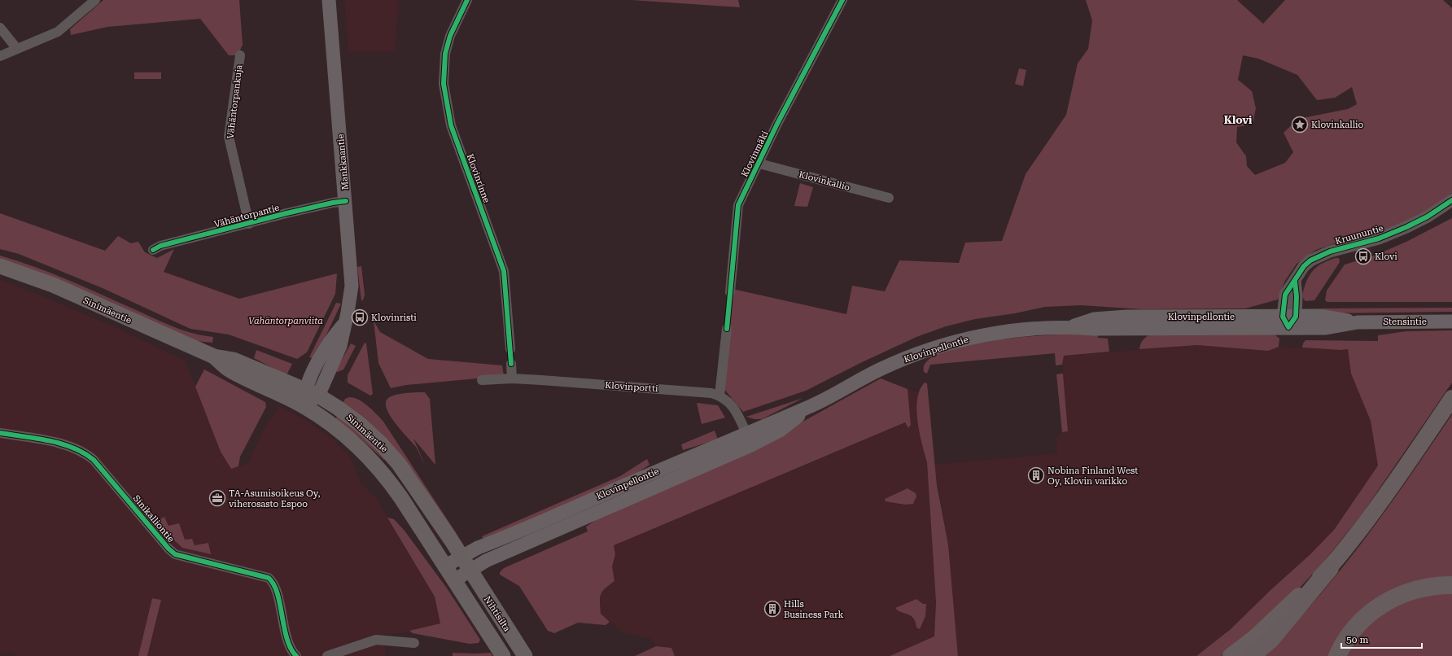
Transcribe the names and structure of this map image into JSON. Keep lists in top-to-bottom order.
{
  "streets": {
    "main road": [
      "Mankkaantie",
      "Sinimäentie",
      "Klovinpellontie",
      "Stensintie",
      "Nihtisilta"
    ],
    "street": [
      "Vähäntorpankuja",
      "Klovinmäki",
      "Klovinrinne",
      "Klovinkallio",
      "Vähäntorpantie",
      "Kruununtie",
      "Klovinportti",
      "Sinikalliontie"
    ]
  },
  "crossings": [
    ["Vähäntorpankuja", "Vähäntorpantie"],
    ["Klovinmäki", "Klovinkallio"],
    ["Mankkaantie", "Vähäntorpantie"],
    ["Mankkaantie", "Sinimäentie"],
    ["Kruununtie", "Klovinpellontie"],
    ["Kruununtie", "Stensintie"],
    ["Sinimäentie", "Klovinpellontie"],
    ["Sinimäentie", "Nihtisilta"],
    ["Klovinpellontie", "Stensintie"],
    ["Klovinpellontie", "Klovinportti"],
    ["Klovinpellontie", "Nihtisilta"]
  ],
  "districts": ["Klovi"],
  "parks": ["Vähäntorpanviita"],
  "places": {
    "place": ["Klovinkallio"],
    "bus stop": ["Klovi", "Klovinristi"],
    "building": ["Nobina Finland West Oy, Klovin varikko", "Hills Business Park"],
    "office": ["TA-Asumisoikeus Oy, viherosasto Espoo"]
  },
  "scale_bar": "50 m"
}
